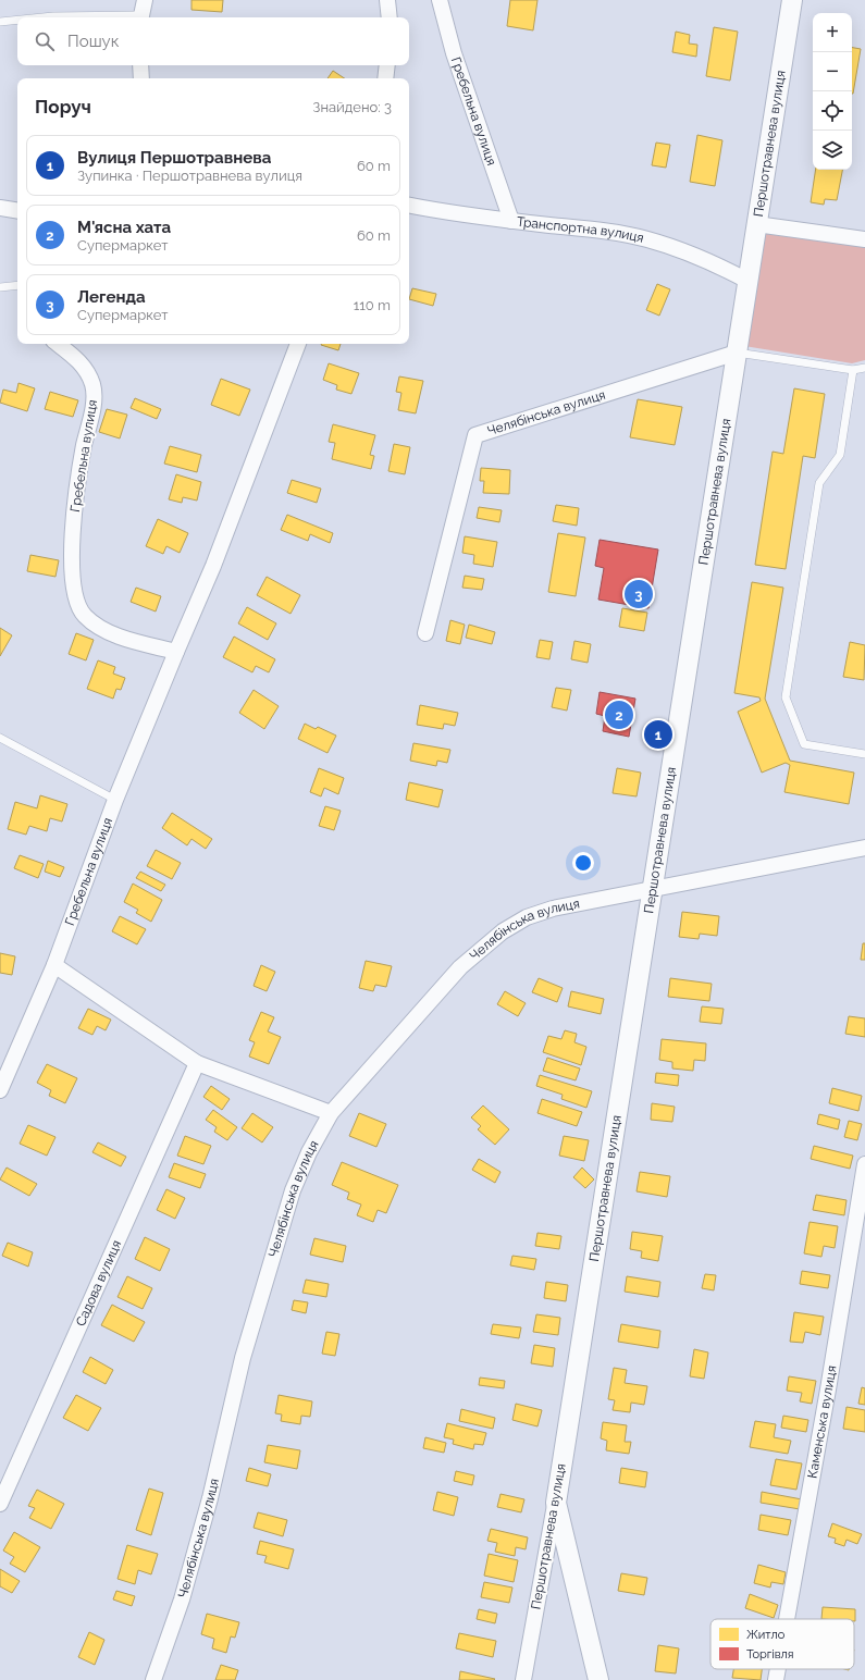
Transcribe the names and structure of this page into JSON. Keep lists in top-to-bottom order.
{
  "streets": {
    "street": [
      "Гребельна вулиця",
      "Першотравнева вулиця",
      "Транспортна вулиця",
      "Челябінська вулиця",
      "Садова вулиця",
      "Каменська вулиця"
    ]
  },
  "crossings": [
    ["Гребельна вулиця", "Транспортна вулиця"],
    ["Першотравнева вулиця", "Транспортна вулиця"],
    ["Першотравнева вулиця", "Челябінська вулиця"]
  ],
  "legend": ["Житло", "Торгівля"],
  "page": {
    "map_buttons": ["+", "−"],
    "search": "Пошук",
    "heading": ["Поруч", "Знайдено: 3"],
    "list": [
      {
        "mark": "1",
        "name": "Вулиця Першотравнева",
        "note": "Зупинка · Першотравнева вулиця",
        "value": "60 m"
      },
      {
        "mark": "2",
        "name": "М'ясна хата",
        "note": "Супермаркет",
        "value": "60 m"
      },
      {
        "mark": "3",
        "name": "Легенда",
        "note": "Супермаркет",
        "value": "110 m"
      }
    ],
    "pins": ["3", "2", "1"]
  }
}
